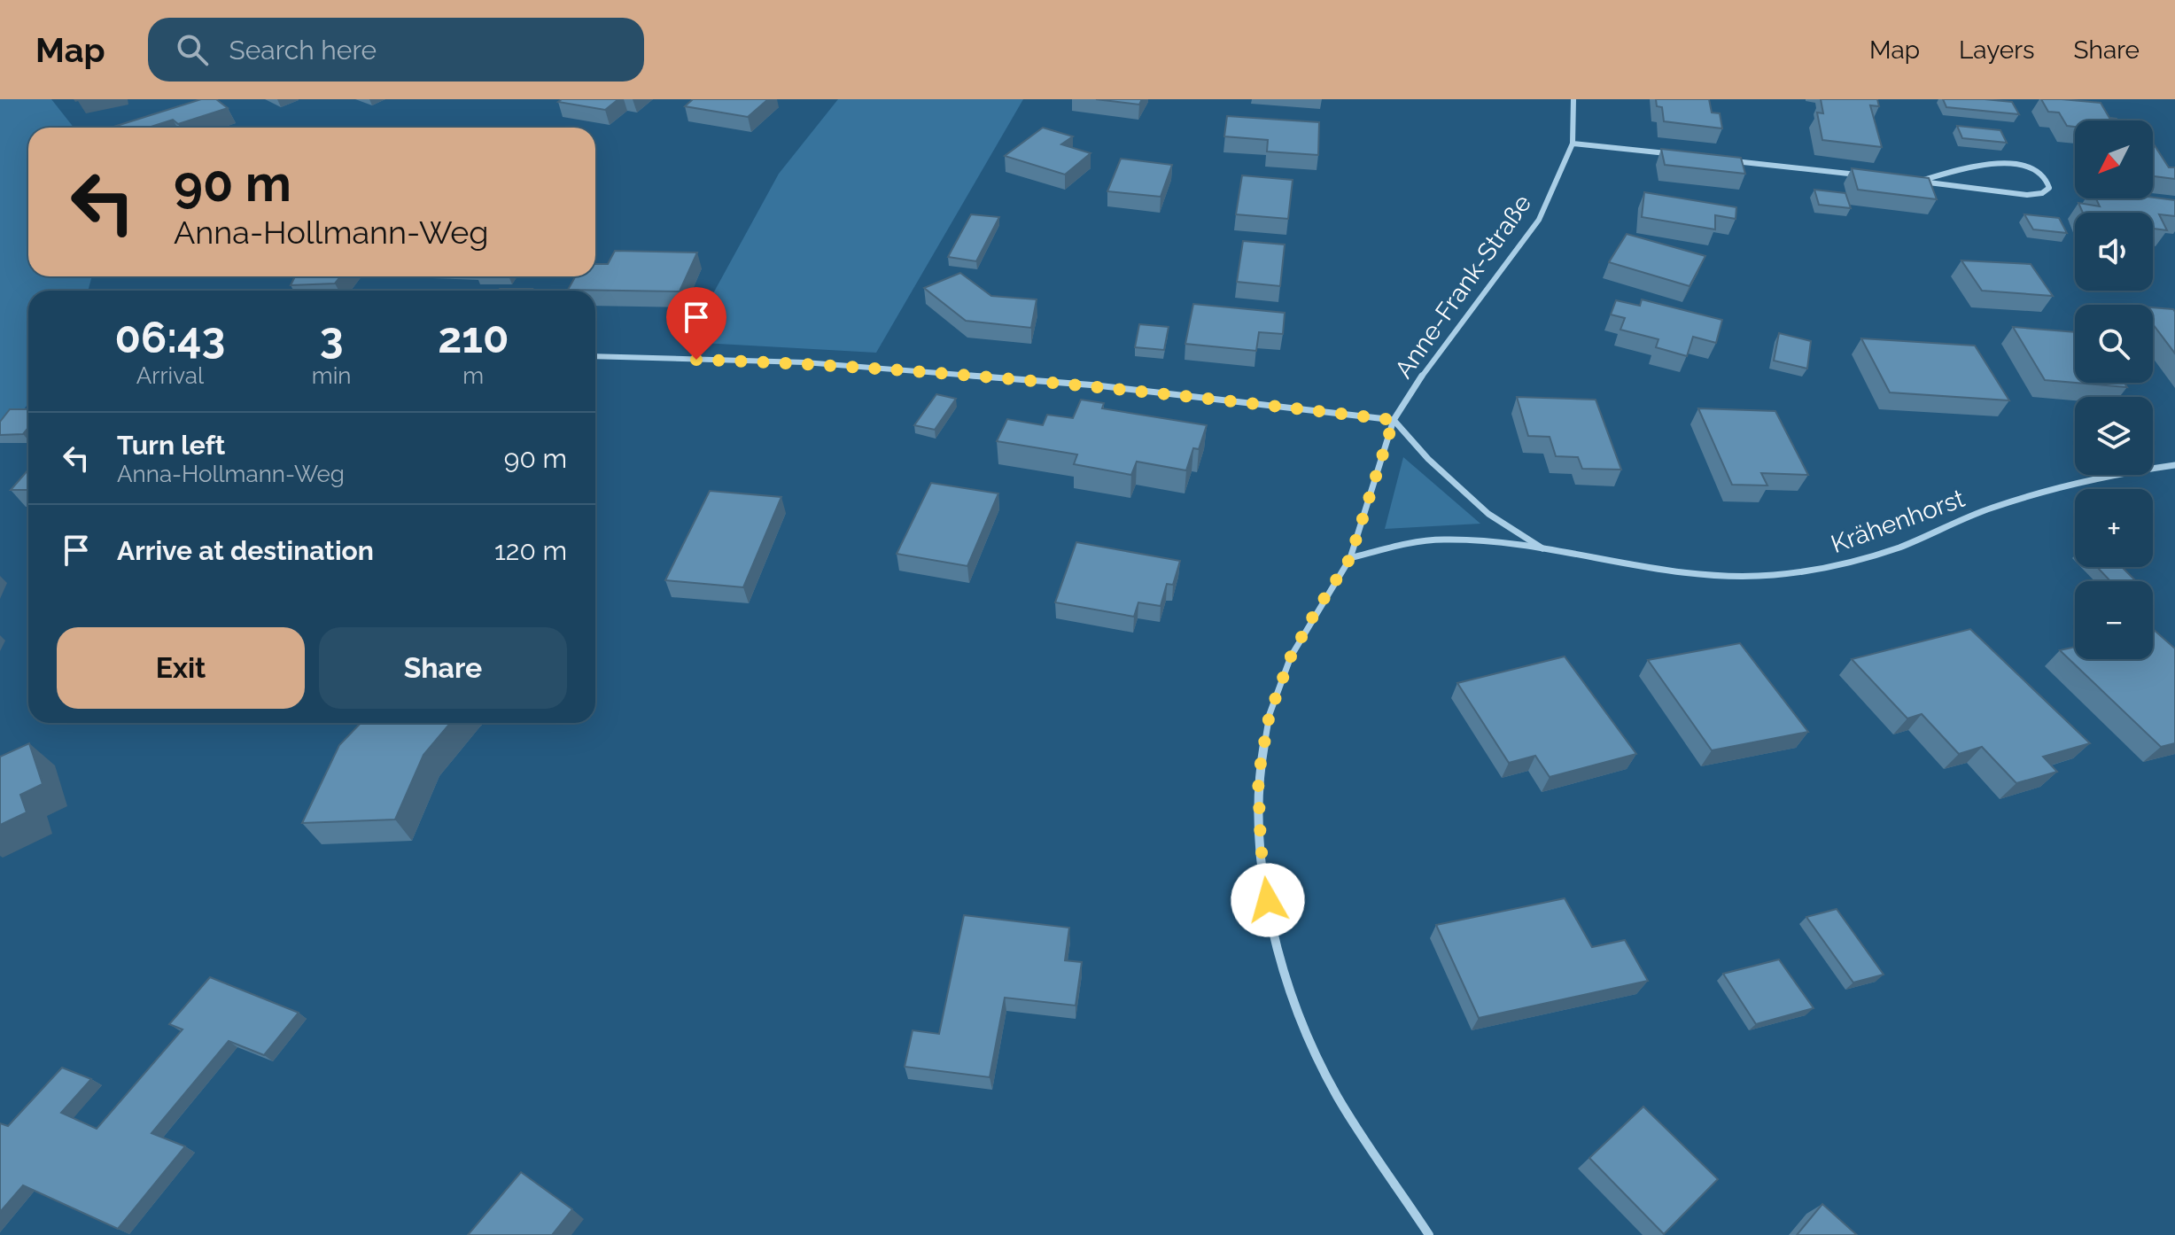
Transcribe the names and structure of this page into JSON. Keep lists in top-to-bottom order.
{
  "streets": {
    "street": ["Anne-Frank-Straße", "Krähenhorst"]
  },
  "crossings": [
    ["Anne-Frank-Straße", "Krähenhorst"]
  ],
  "north": "bottom left",
  "page": {
    "header": "Map",
    "search": "Search here",
    "nav": ["Map", "Layers", "Share"],
    "map_buttons": ["+", "−"],
    "turn": ["90 m", "Anna-Hollmann-Weg"],
    "eta": [
      "06:43",
      "Arrival",
      "3",
      "min",
      "210",
      "m"
    ],
    "list": [
      {
        "name": "Turn left",
        "note": "Anna-Hollmann-Weg",
        "value": "90 m"
      },
      {
        "name": "Arrive at destination",
        "value": "120 m"
      }
    ],
    "buttons": ["Exit", "Share"]
  }
}
